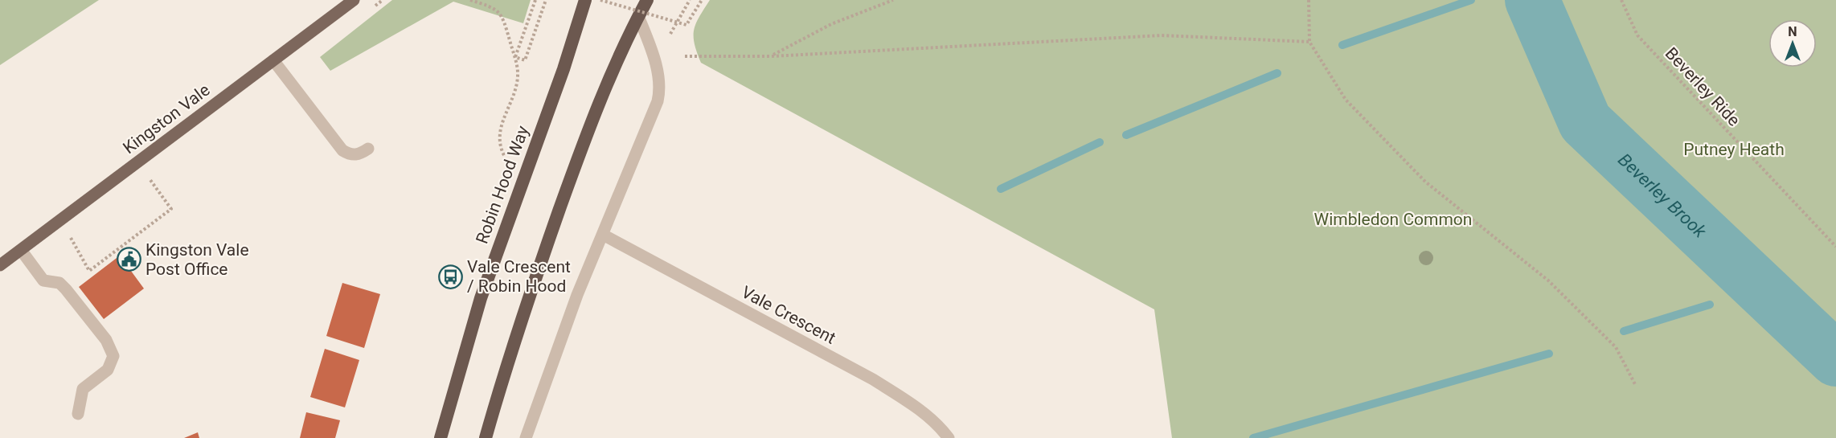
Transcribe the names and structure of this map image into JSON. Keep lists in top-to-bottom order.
{
  "streets": {
    "highway": ["Robin Hood Way"],
    "main road": ["Kingston Vale"],
    "street": ["Vale Crescent"],
    "path": ["Beverley Ride"]
  },
  "water": ["Beverley Brook"],
  "parks": ["Putney Heath", "Wimbledon Common"],
  "places": {
    "public building": ["Kingston Vale Post Office"],
    "bus stop": ["Vale Crescent / Robin Hood"]
  },
  "north": "top"
}
